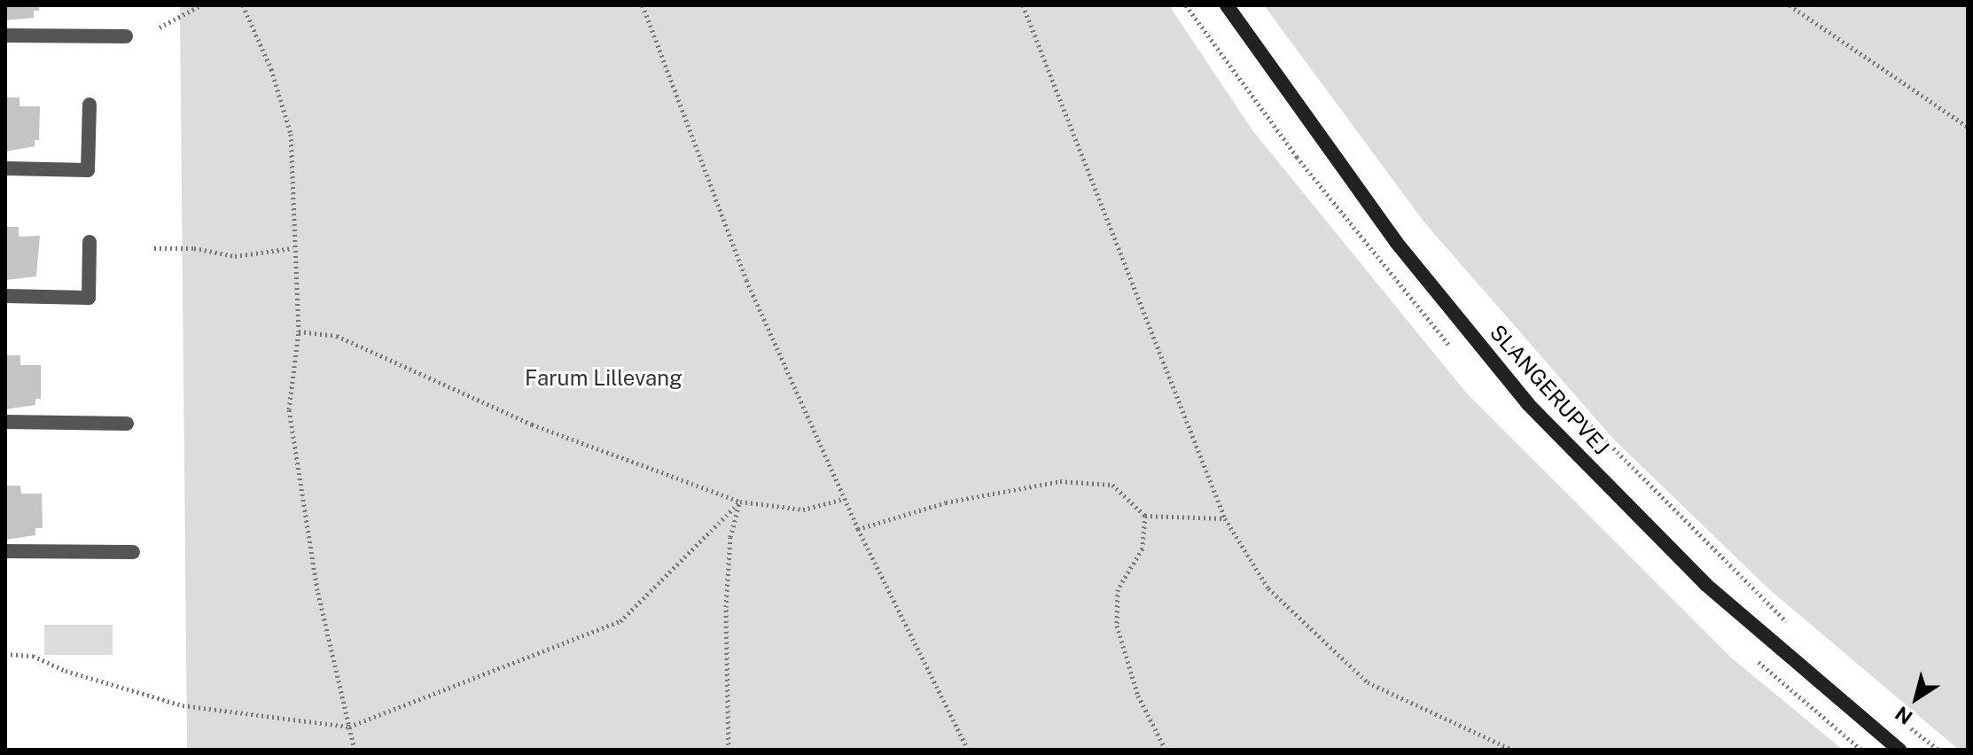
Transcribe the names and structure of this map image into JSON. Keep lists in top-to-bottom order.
{
  "streets": {
    "main road": ["SLANGERUPVEJ"]
  },
  "parks": ["Farum Lillevang"],
  "north": "bottom left"
}
